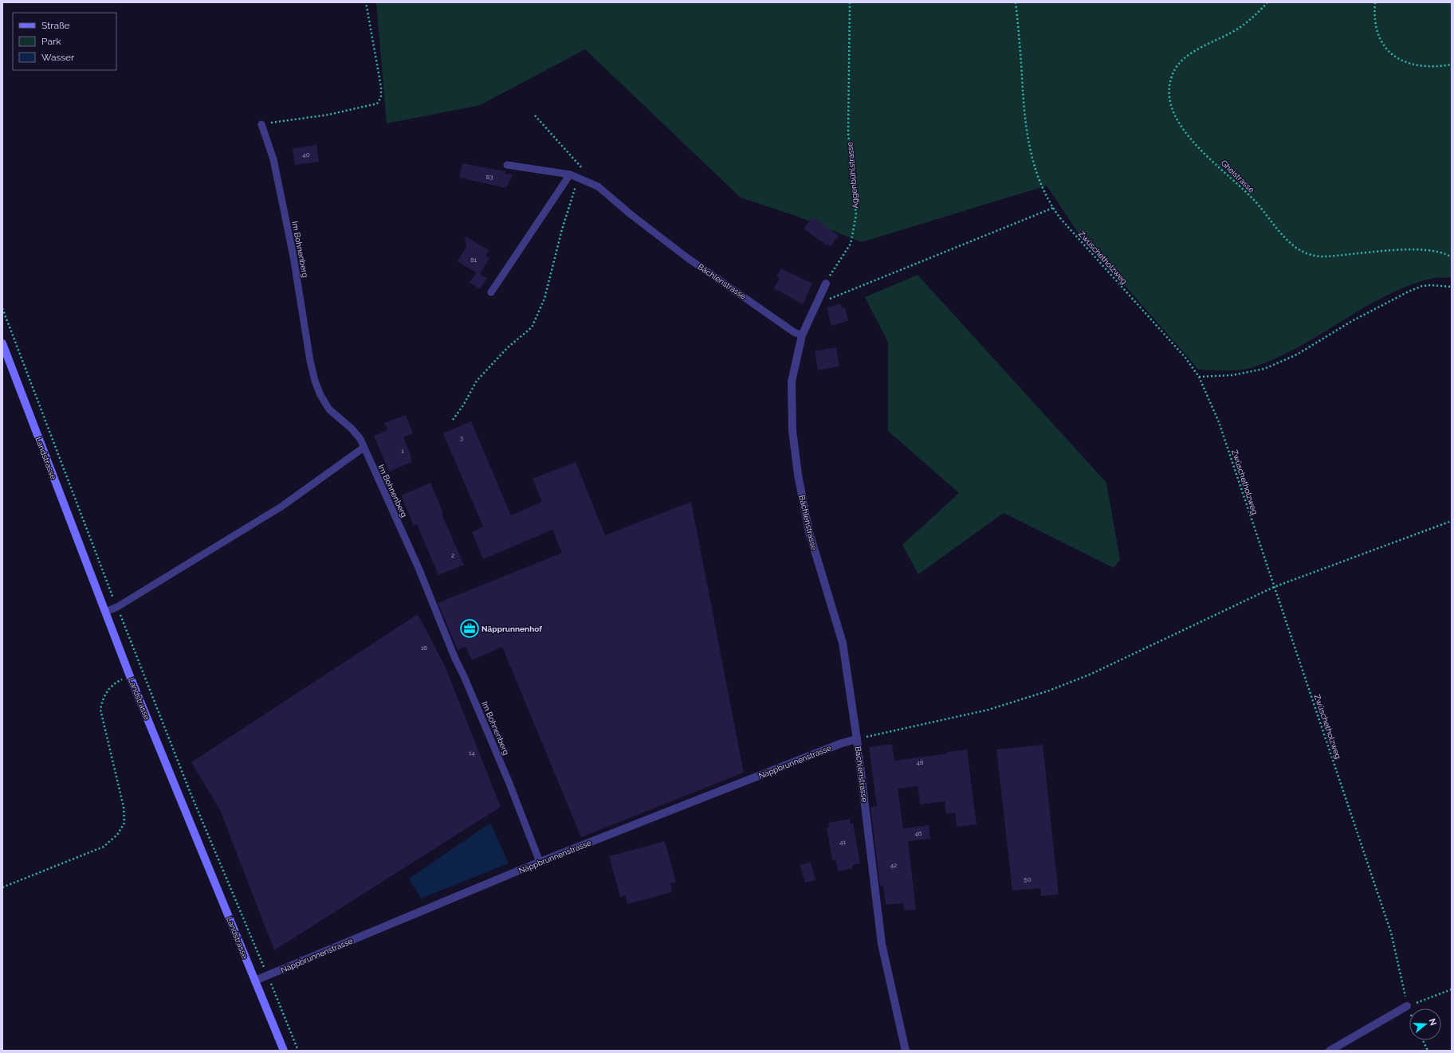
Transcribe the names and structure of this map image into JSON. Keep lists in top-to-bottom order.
{
  "streets": {
    "main road": ["Landstrasse"],
    "street": ["Bächlenstrasse", "Näppbrunnenstrasse"],
    "lane": ["Im Bohnenberg"],
    "path": ["Aggenbühlstrasse", "Gheistrasse", "Zwüschetholzweg"]
  },
  "crossings": [
    ["Im Bohnenberg", "Näppbrunnenstrasse"],
    ["Bächlenstrasse", "Näppbrunnenstrasse"],
    ["Landstrasse", "Näppbrunnenstrasse"]
  ],
  "places": {
    "office": ["Näpprunnenhof"]
  },
  "house_numbers": [
    "40",
    "83",
    "81",
    "3",
    "1",
    "2",
    "16",
    "14",
    "48",
    "46",
    "41",
    "42",
    "50"
  ],
  "legend": ["Straße", "Park", "Wasser"],
  "north": "right"
}
